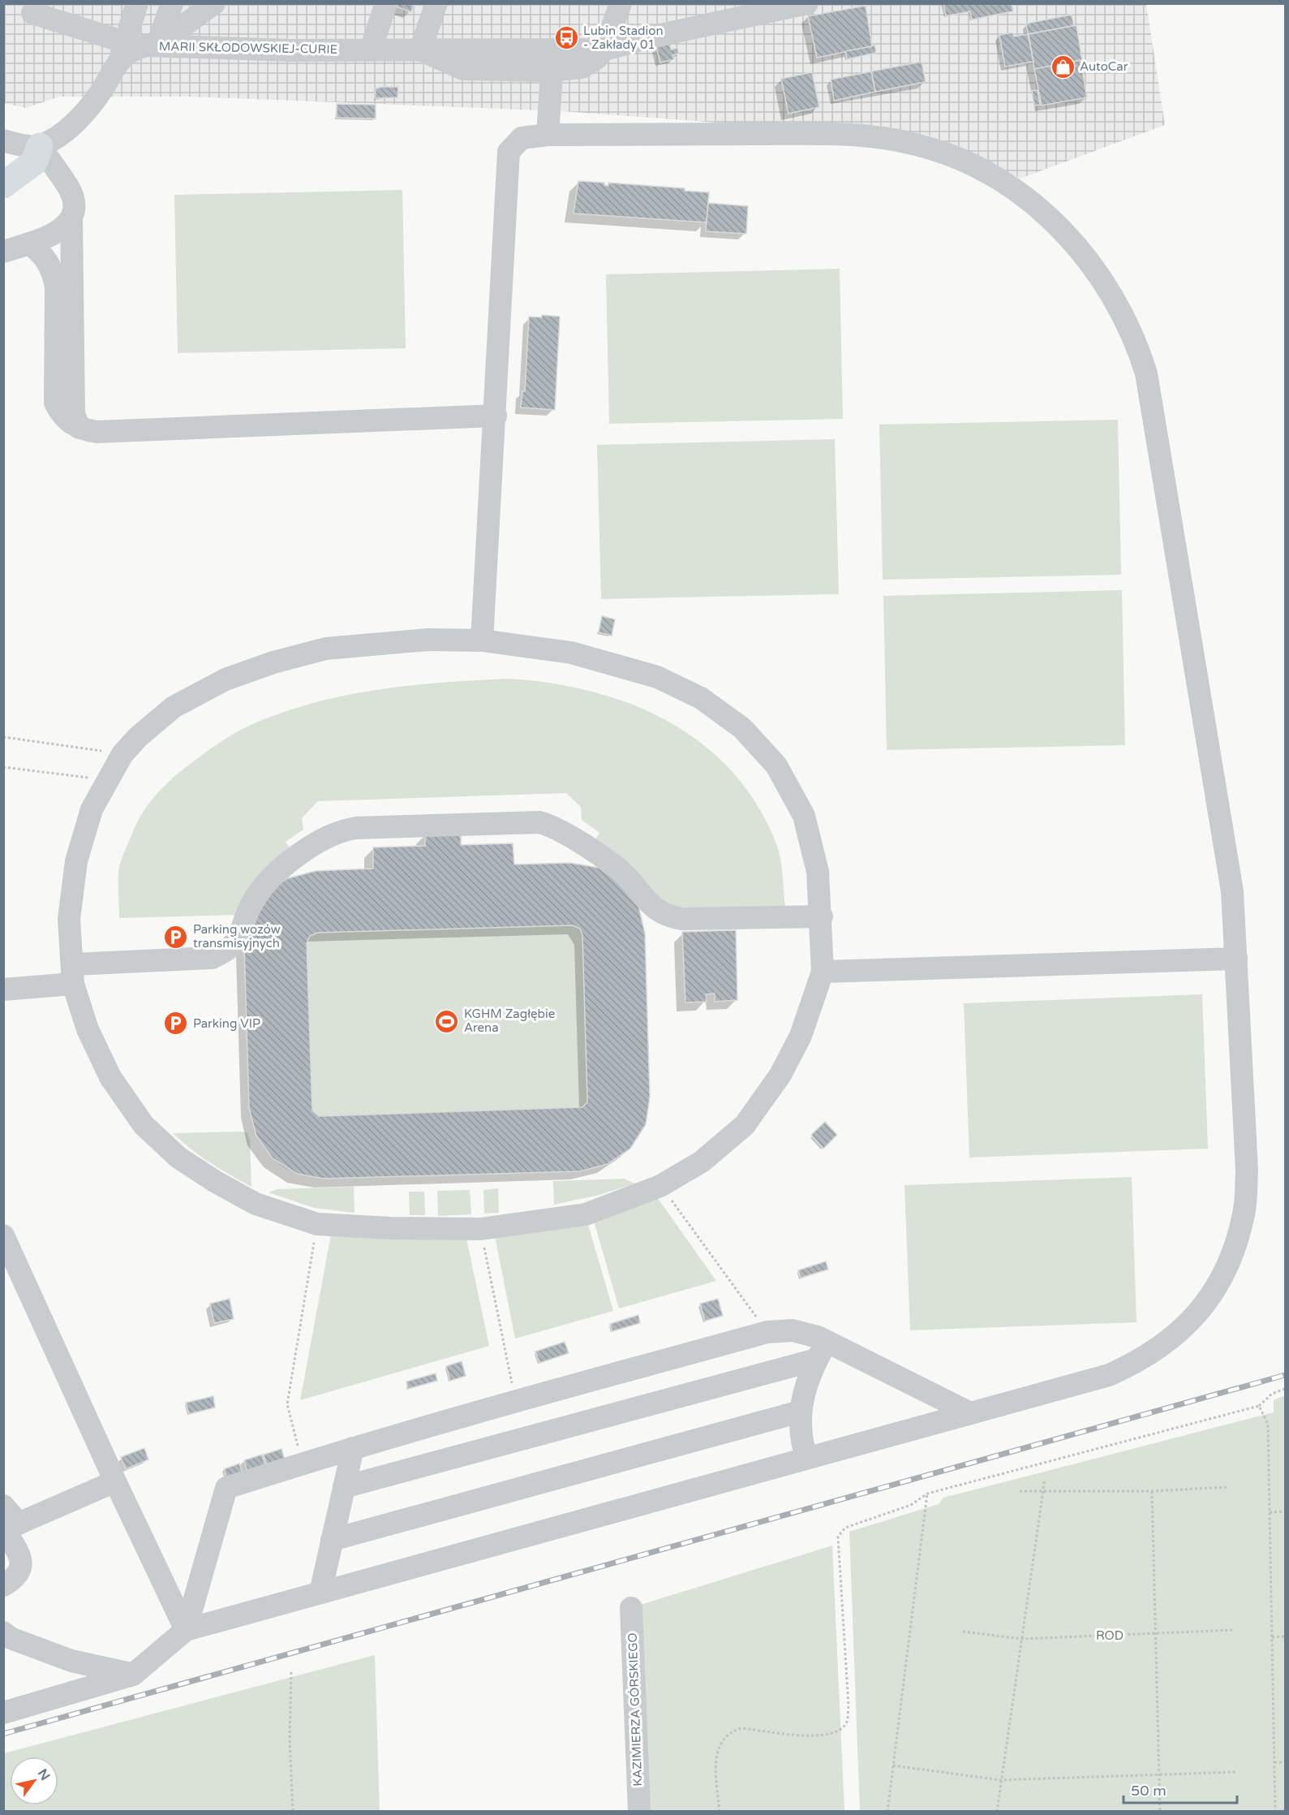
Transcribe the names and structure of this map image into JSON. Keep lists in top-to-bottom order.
{
  "streets": {
    "street": ["MARII SKŁODOWSKIEJ-CURIE", "KAZIMIERZA GÓRSKIEGO"]
  },
  "parks": ["ROD"],
  "places": {
    "bus stop": ["Lubin Stadion - Zakłady 01"],
    "shop": ["AutoCar"],
    "parking": ["Parking wozów transmisyjnych", "Parking VIP"],
    "sports": ["KGHM Zagłębie Arena"]
  },
  "scale_bar": "50 m",
  "north": "top right"
}
